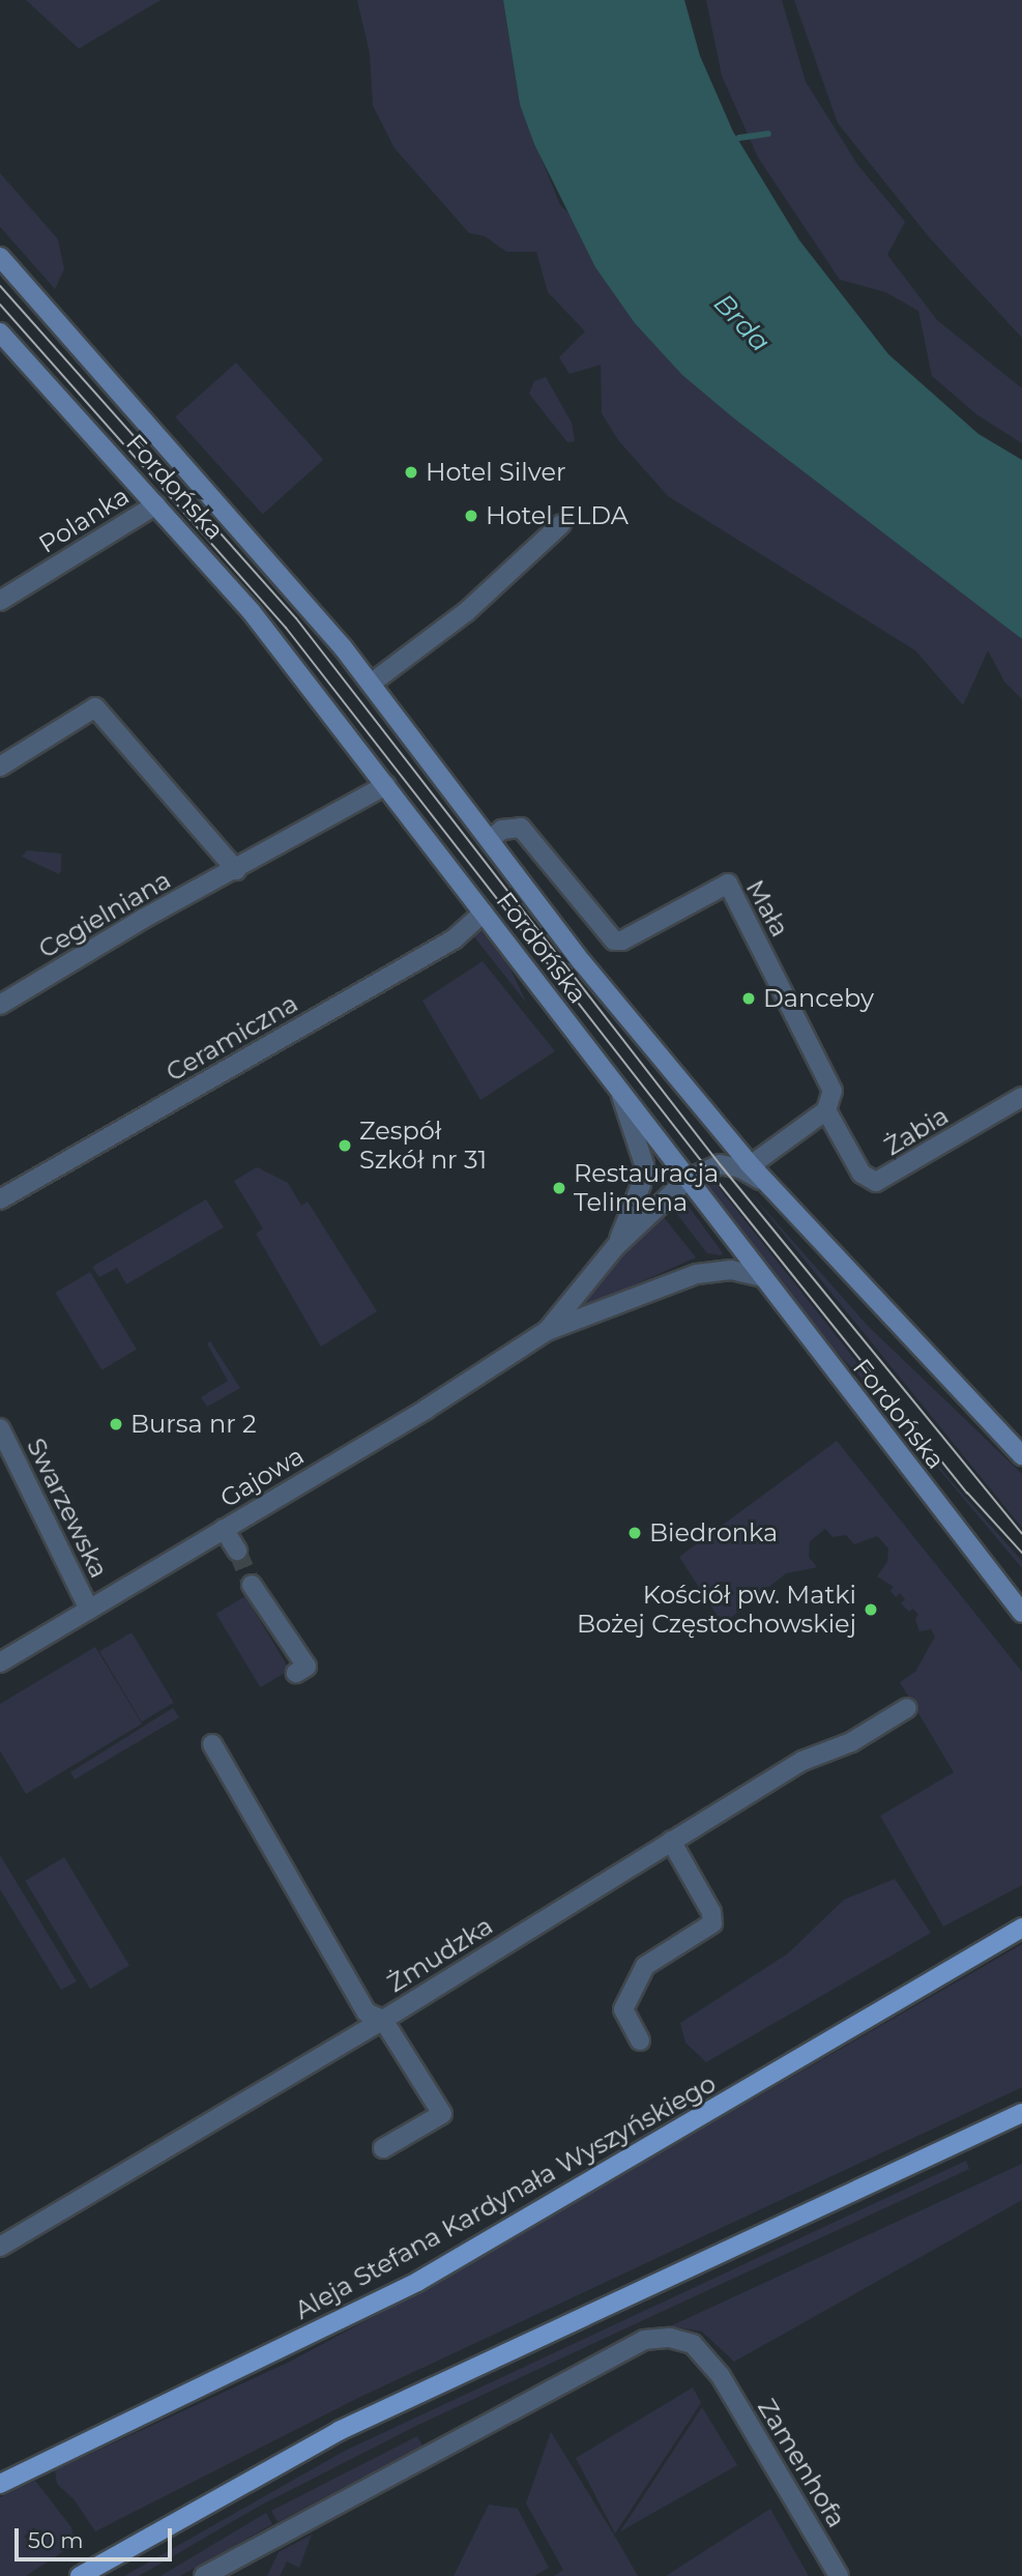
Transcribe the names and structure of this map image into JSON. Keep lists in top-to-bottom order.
{
  "streets": {
    "main road": ["Fordońska", "Aleja Stefana Kardynała Wyszyńskiego"],
    "street": [
      "Polanka",
      "Mała",
      "Cegielniana",
      "Ceramiczna",
      "Żabia",
      "Gajowa",
      "Swarzewska",
      "Żmudzka",
      "Zamenhofa"
    ]
  },
  "crossings": [
    ["Fordońska", "Polanka"],
    ["Fordońska", "Mała"],
    ["Fordońska", "Cegielniana"],
    ["Fordońska", "Ceramiczna"],
    ["Fordońska", "Gajowa"],
    ["Mała", "Żabia"],
    ["Gajowa", "Swarzewska"]
  ],
  "water": ["Brda"],
  "places": [
    "Hotel Silver",
    "Hotel ELDA",
    "Danceby",
    "Zespół Szkół nr 31",
    "Restauracja Telimena",
    "Bursa nr 2",
    "Biedronka",
    "Kościół pw. Matki Bożej Częstochowskiej"
  ],
  "scale_bar": "50 m"
}
